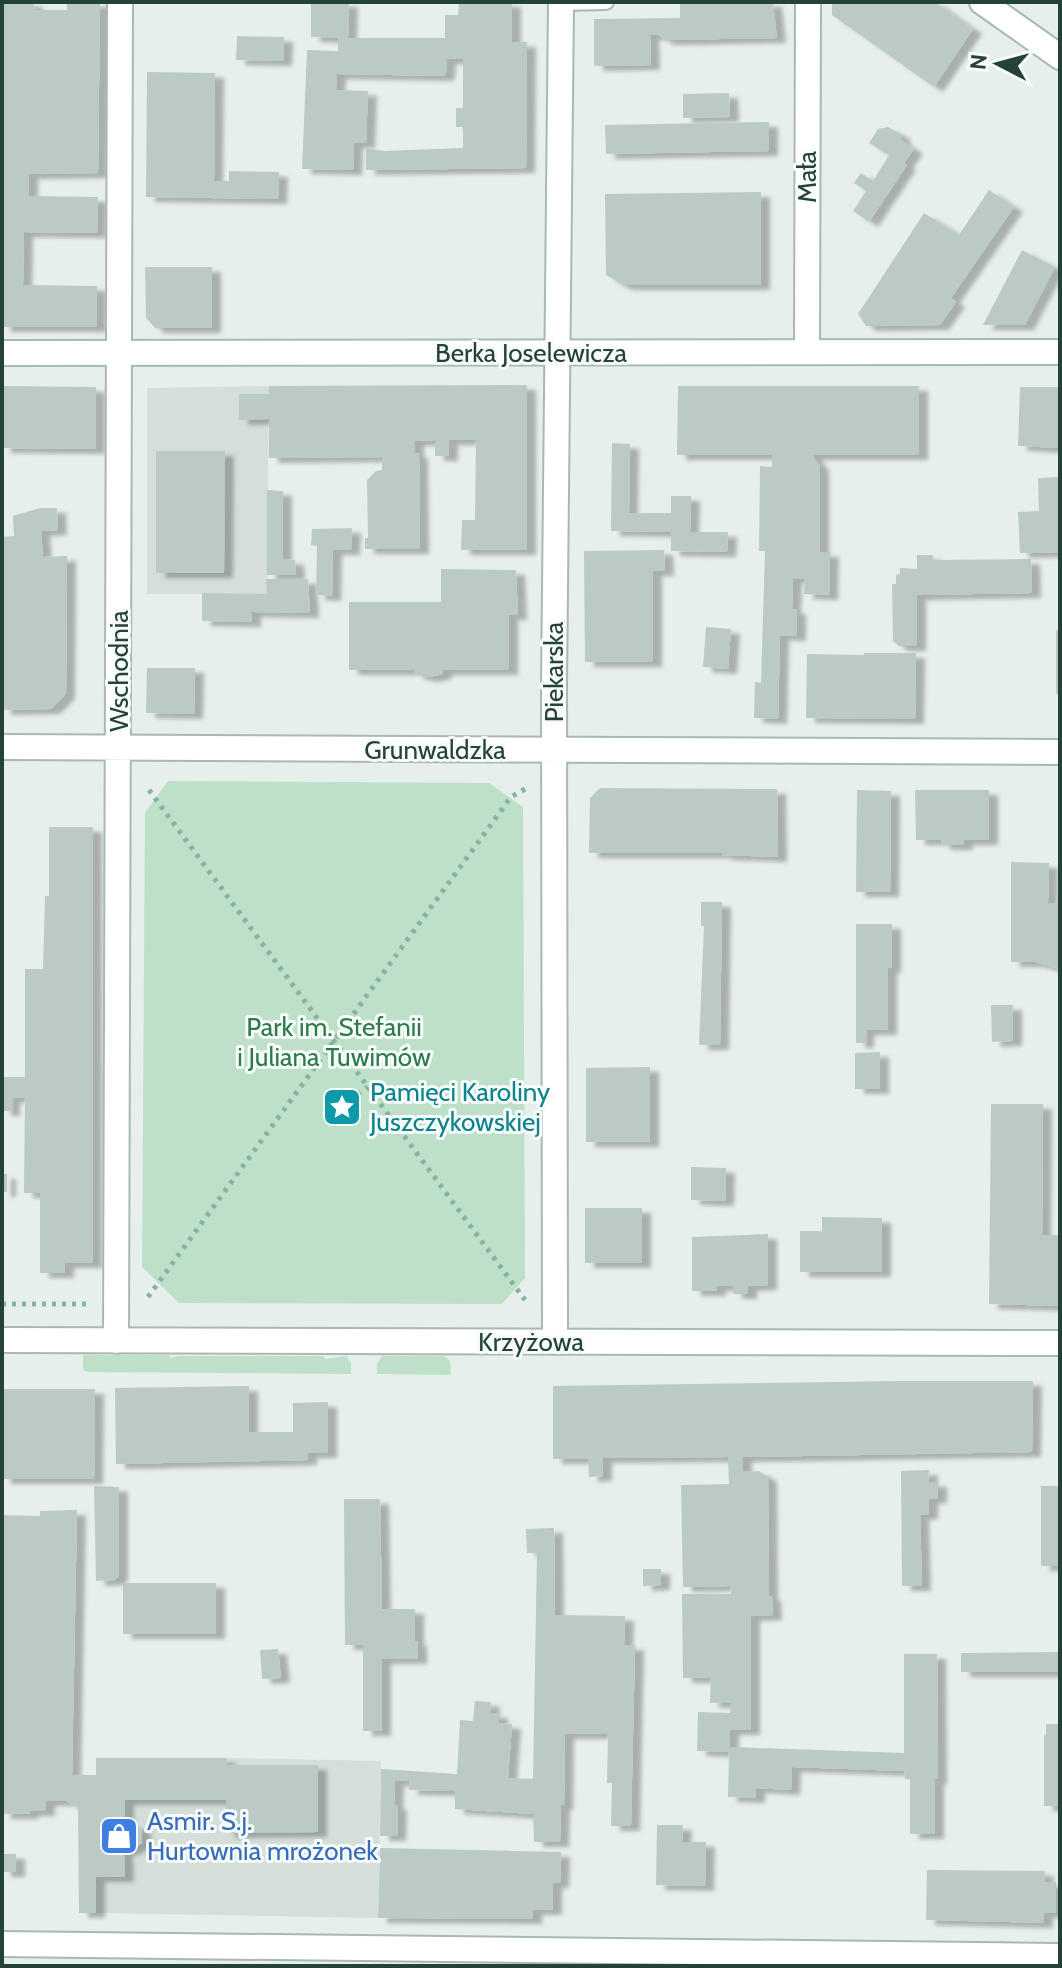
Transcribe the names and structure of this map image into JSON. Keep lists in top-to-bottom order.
{
  "streets": {
    "street": [
      "Mała",
      "Berka Joselewicza",
      "Wschodnia",
      "Piekarska",
      "Grunwaldzka",
      "Krzyżowa"
    ]
  },
  "crossings": [
    ["Mała", "Berka Joselewicza"],
    ["Berka Joselewicza", "Wschodnia"],
    ["Berka Joselewicza", "Piekarska"],
    ["Wschodnia", "Grunwaldzka"],
    ["Wschodnia", "Krzyżowa"],
    ["Piekarska", "Grunwaldzka"],
    ["Piekarska", "Krzyżowa"]
  ],
  "parks": ["Park im. Stefanii i Juliana Tuwimów"],
  "places": {
    "place": ["Pamięci Karoliny Juszczykowskiej"],
    "shop": ["Asmir. S.j. Hurtownia mrożonek"]
  },
  "north": "left"
}
